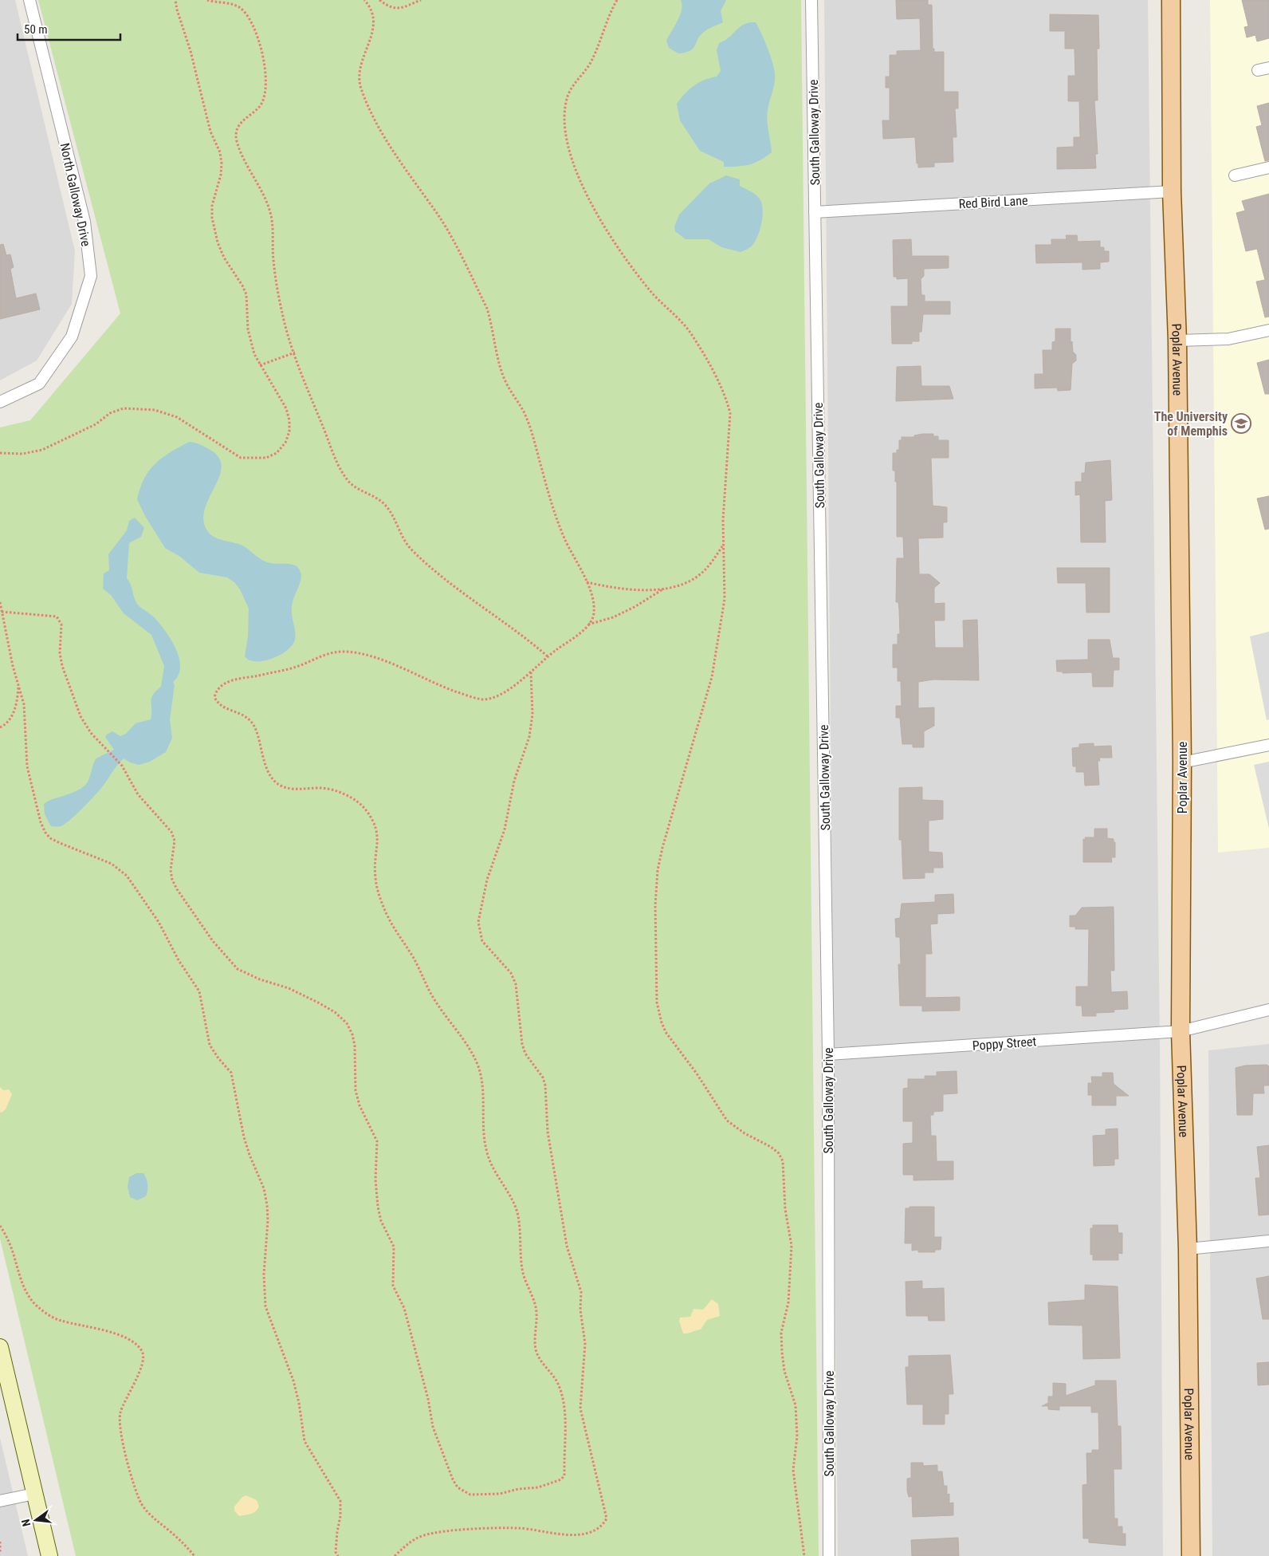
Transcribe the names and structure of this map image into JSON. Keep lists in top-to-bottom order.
{
  "streets": {
    "main road": ["Poplar Avenue"],
    "street": [
      "South Galloway Drive",
      "North Galloway Drive",
      "Red Bird Lane",
      "Poppy Street"
    ]
  },
  "crossings": [
    ["South Galloway Drive", "Red Bird Lane"],
    ["South Galloway Drive", "Poppy Street"],
    ["Red Bird Lane", "Poplar Avenue"],
    ["Poplar Avenue", "Poppy Street"]
  ],
  "places": {
    "school or university": ["The University of Memphis"]
  },
  "scale_bar": "50 m",
  "north": "left"
}
